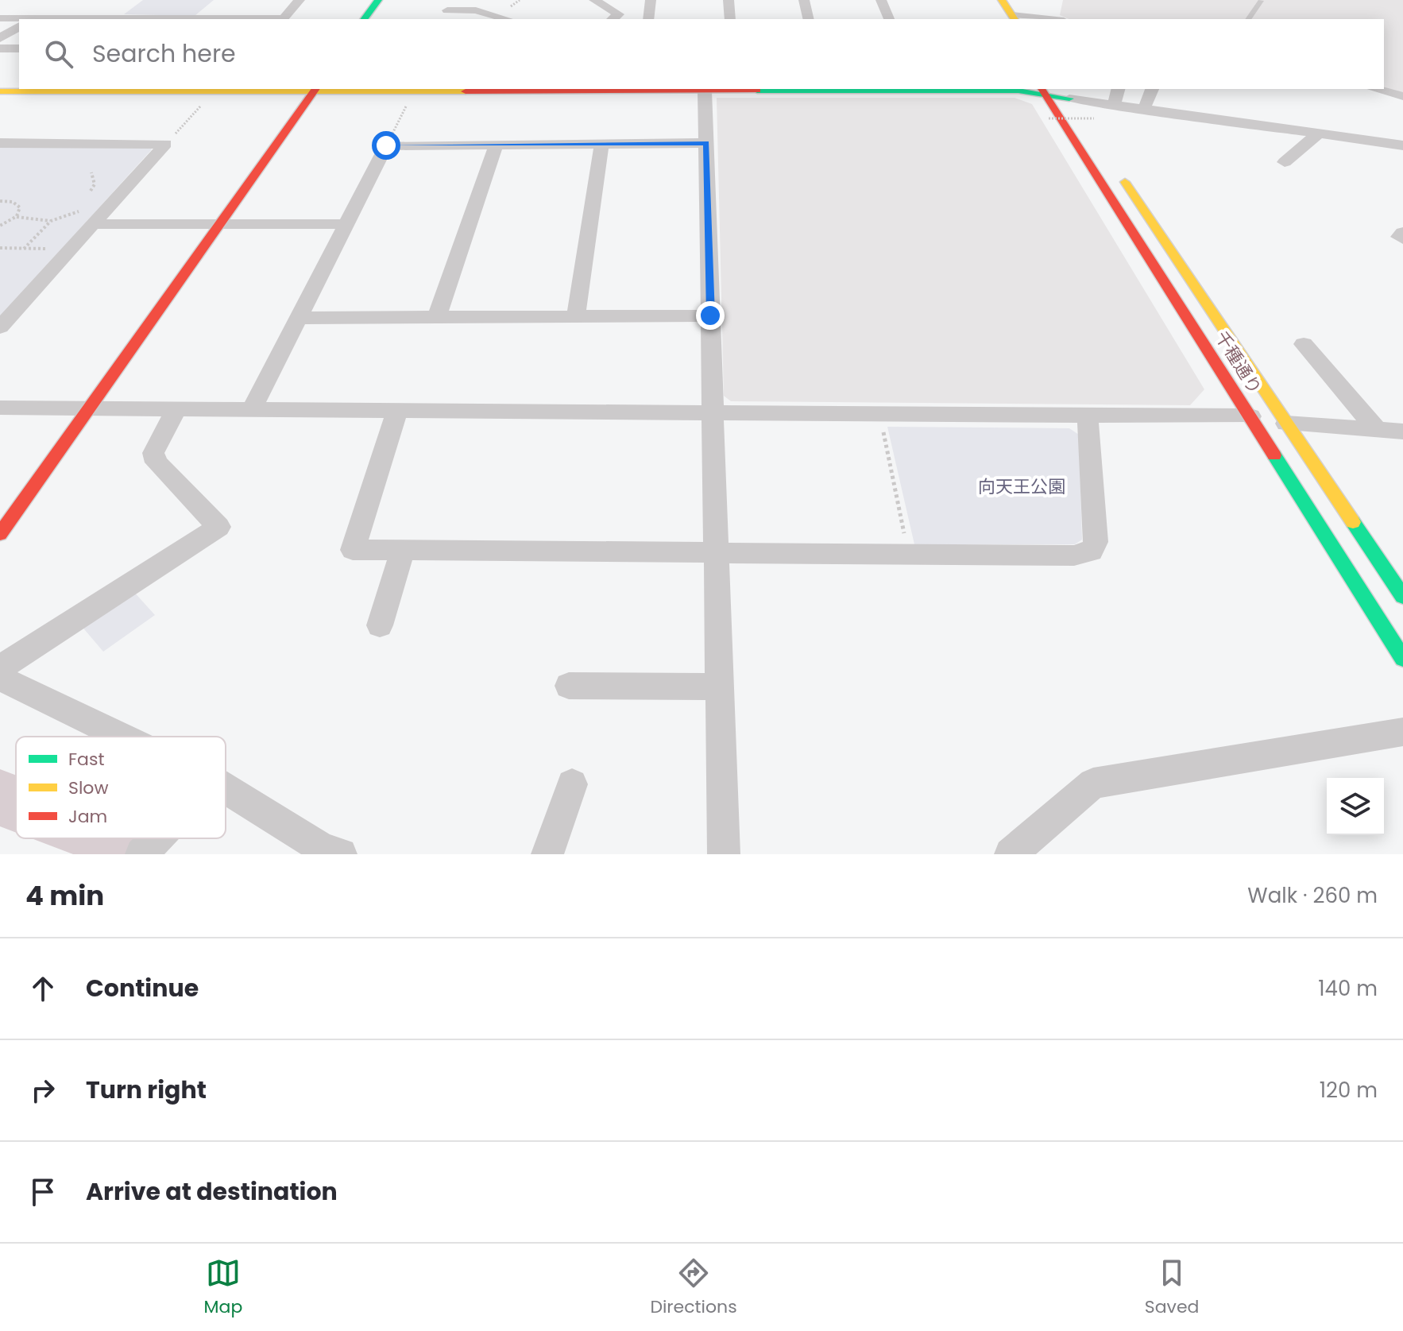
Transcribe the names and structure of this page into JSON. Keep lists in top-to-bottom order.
{
  "streets": {
    "street": ["千種通り"]
  },
  "parks": ["向天王公園"],
  "legend": ["Fast", "Slow", "Jam"],
  "page": {
    "search": "Search here",
    "heading": ["4 min", "Walk · 260 m"],
    "list": [
      ["Continue", "140 m"],
      ["Turn right", "120 m"],
      "Arrive at destination"
    ],
    "nav": ["Map", "Directions", "Saved"]
  }
}
